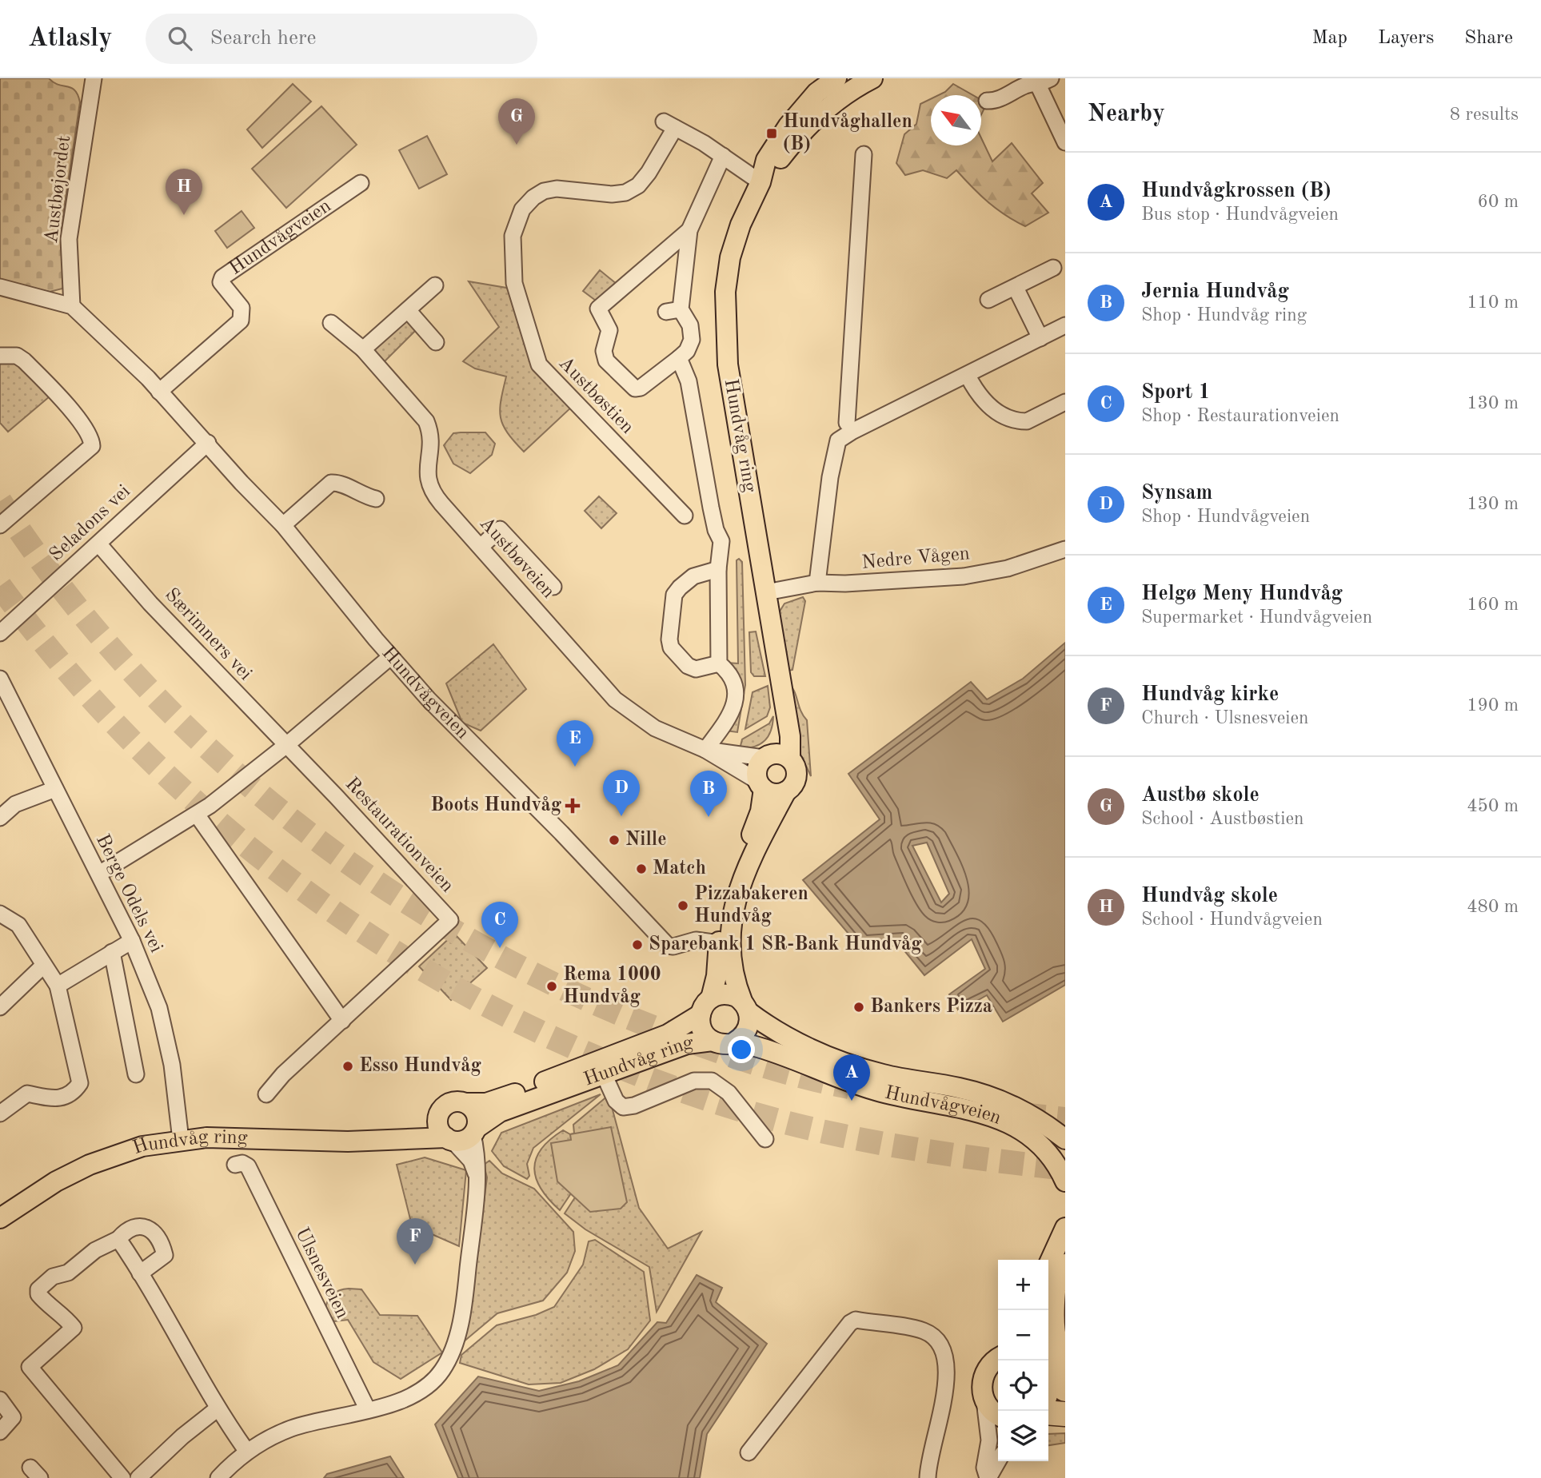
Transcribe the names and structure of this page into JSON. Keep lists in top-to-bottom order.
{
  "streets": {
    "main road": ["Hundvågveien", "Hundvåg ring"],
    "street": [
      "Austbøjordet",
      "Austbøstien",
      "Seladons vei",
      "Austbøveien",
      "Nedre Vågen",
      "Særimners vei",
      "Restaurationveien",
      "Berge Odels vei",
      "Ulsnesveien"
    ]
  },
  "crossings": [
    ["Austbøjordet", "Hundvågveien"],
    ["Hundvågveien", "Hundvåg ring"],
    ["Hundvågveien", "Seladons vei"],
    ["Hundvåg ring", "Austbøveien"],
    ["Hundvåg ring", "Nedre Vågen"],
    ["Hundvåg ring", "Berge Odels vei"],
    ["Særimners vei", "Restaurationveien"]
  ],
  "places": {
    "transit": ["Hundvåghallen (B)"],
    "health": ["Boots Hundvåg"],
    "other": [
      "Nille",
      "Match",
      "Pizzabakeren Hundvåg",
      "Sparebank 1 SR-Bank Hundvåg",
      "Rema 1000 Hundvåg",
      "Bankers Pizza",
      "Esso Hundvåg"
    ]
  },
  "north": "top left",
  "page": {
    "header": "Atlasly",
    "search": "Search here",
    "nav": ["Map", "Layers", "Share"],
    "heading": ["Nearby", "8 results"],
    "pins": [
      "G",
      "H",
      "E",
      "D",
      "B",
      "C",
      "A",
      "F"
    ],
    "list": [
      {
        "mark": "A",
        "name": "Hundvågkrossen (B)",
        "note": "Bus stop · Hundvågveien",
        "value": "60 m"
      },
      {
        "mark": "B",
        "name": "Jernia Hundvåg",
        "note": "Shop · Hundvåg ring",
        "value": "110 m"
      },
      {
        "mark": "C",
        "name": "Sport 1",
        "note": "Shop · Restaurationveien",
        "value": "130 m"
      },
      {
        "mark": "D",
        "name": "Synsam",
        "note": "Shop · Hundvågveien",
        "value": "130 m"
      },
      {
        "mark": "E",
        "name": "Helgø Meny Hundvåg",
        "note": "Supermarket · Hundvågveien",
        "value": "160 m"
      },
      {
        "mark": "F",
        "name": "Hundvåg kirke",
        "note": "Church · Ulsnesveien",
        "value": "190 m"
      },
      {
        "mark": "G",
        "name": "Austbø skole",
        "note": "School · Austbøstien",
        "value": "450 m"
      },
      {
        "mark": "H",
        "name": "Hundvåg skole",
        "note": "School · Hundvågveien",
        "value": "480 m"
      }
    ],
    "map_buttons": ["+", "−"]
  }
}
